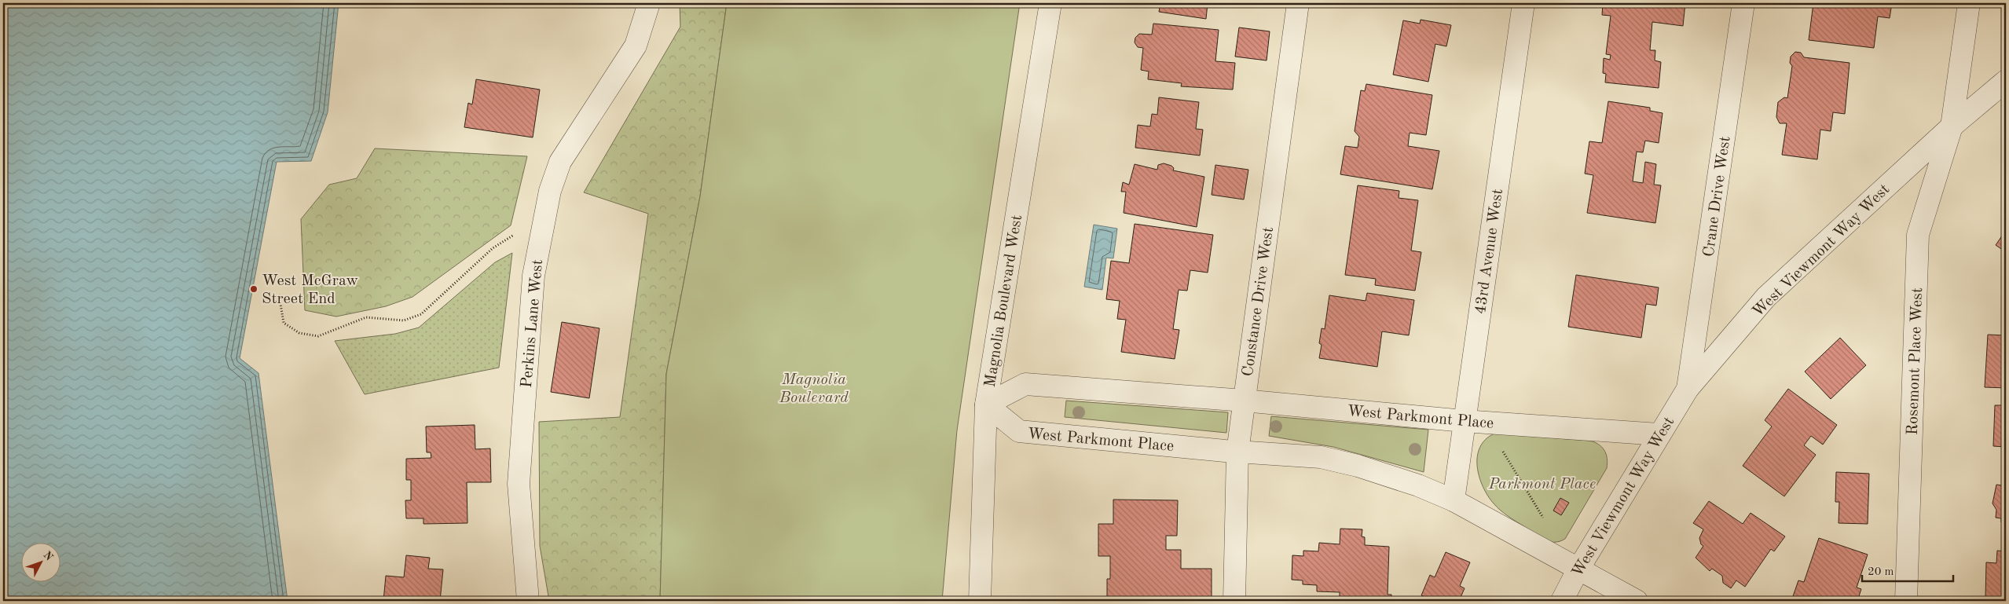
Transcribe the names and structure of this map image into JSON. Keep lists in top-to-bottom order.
{
  "streets": {
    "street": [
      "Crane Drive West",
      "West Viewmont Way West",
      "43rd Avenue West",
      "Magnolia Boulevard West",
      "Constance Drive West",
      "Perkins Lane West",
      "Rosemont Place West",
      "West Parkmont Place"
    ]
  },
  "crossings": [
    ["Crane Drive West", "West Viewmont Way West"],
    ["West Viewmont Way West", "Rosemont Place West"],
    ["West Viewmont Way West", "West Parkmont Place"],
    ["43rd Avenue West", "West Parkmont Place"],
    ["Magnolia Boulevard West", "West Parkmont Place"],
    ["Constance Drive West", "West Parkmont Place"]
  ],
  "parks": ["Magnolia Boulevard", "Parkmont Place"],
  "places": ["West McGraw Street End"],
  "scale_bar": "20 m",
  "north": "top right"
}
